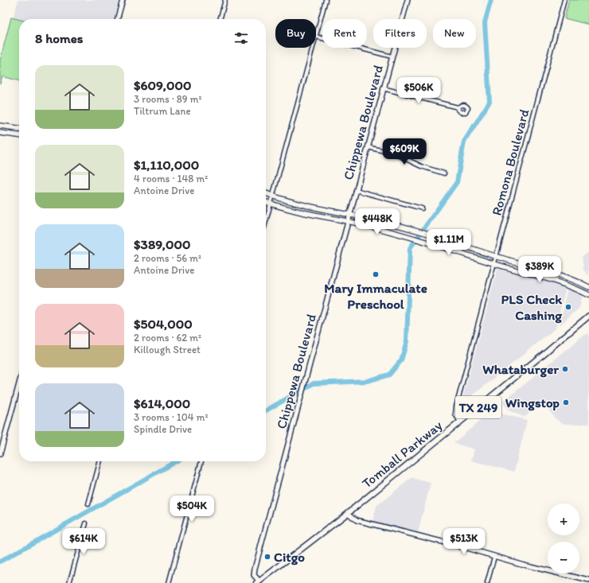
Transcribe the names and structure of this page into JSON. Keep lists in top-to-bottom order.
{
  "streets": {
    "main road": ["TX 249", "Tomball Parkway"],
    "street": ["Chippewa Boulevard", "Romona Boulevard"]
  },
  "crossings": [
    ["Chippewa Boulevard", "Tomball Parkway"],
    ["Romona Boulevard", "Tomball Parkway"]
  ],
  "places": [
    "Mary Immaculate Preschool",
    "PLS Check Cashing",
    "Whataburger",
    "Wingstop",
    "Citgo"
  ],
  "page": {
    "chip": [
      "Buy",
      "Rent",
      "Filters",
      "New"
    ],
    "heading": "8 homes",
    "list": [
      {
        "name": "$609,000",
        "note": "3 rooms · 89 m² · Tiltrum Lane"
      },
      {
        "name": "$1,110,000",
        "note": "4 rooms · 148 m² · Antoine Drive"
      },
      {
        "name": "$389,000",
        "note": "2 rooms · 56 m² · Antoine Drive"
      },
      {
        "name": "$504,000",
        "note": "2 rooms · 62 m² · Killough Street"
      },
      {
        "name": "$614,000",
        "note": "3 rooms · 104 m² · Spindle Drive"
      }
    ],
    "price": [
      "$506K",
      "$609K",
      "$448K",
      "$1.11M",
      "$389K",
      "$504K",
      "$614K",
      "$513K"
    ],
    "map_buttons": ["+", "−"]
  }
}
